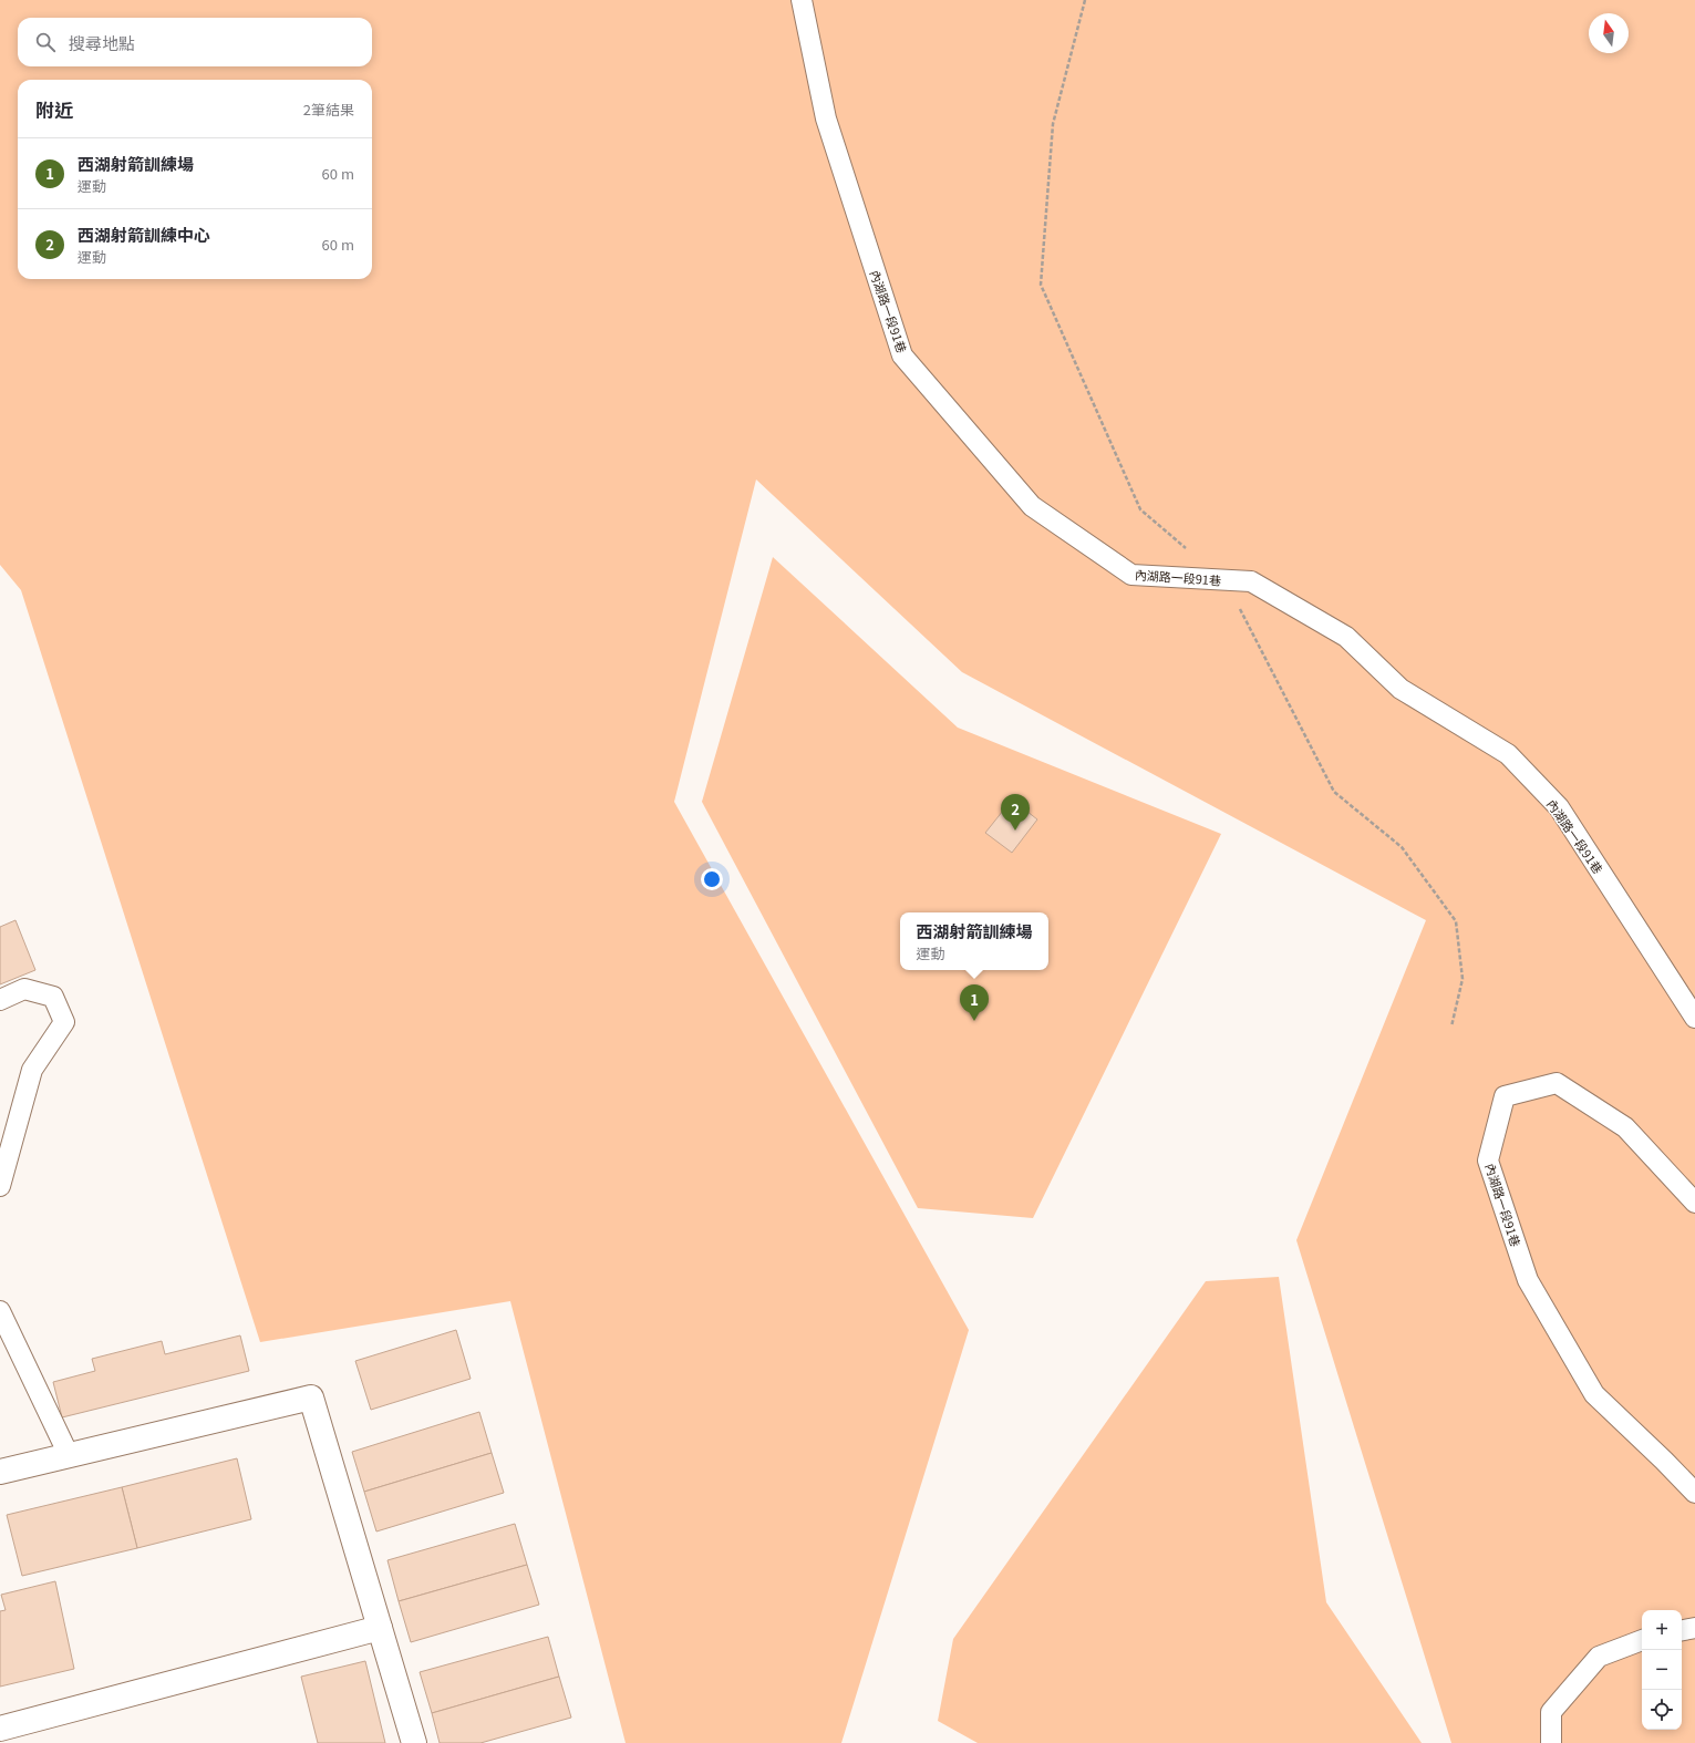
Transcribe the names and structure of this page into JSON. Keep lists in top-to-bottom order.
{
  "streets": {
    "lane": ["內湖路一段91巷"]
  },
  "north": "top",
  "page": {
    "search": "搜尋地點",
    "heading": ["附近", "2筆結果"],
    "list": [
      {
        "mark": "1",
        "name": "西湖射箭訓練場",
        "note": "運動",
        "value": "60 m"
      },
      {
        "mark": "2",
        "name": "西湖射箭訓練中心",
        "note": "運動",
        "value": "60 m"
      }
    ],
    "pins": ["2", "1"],
    "popup": ["西湖射箭訓練場", "運動"],
    "map_buttons": ["+", "−"]
  }
}
